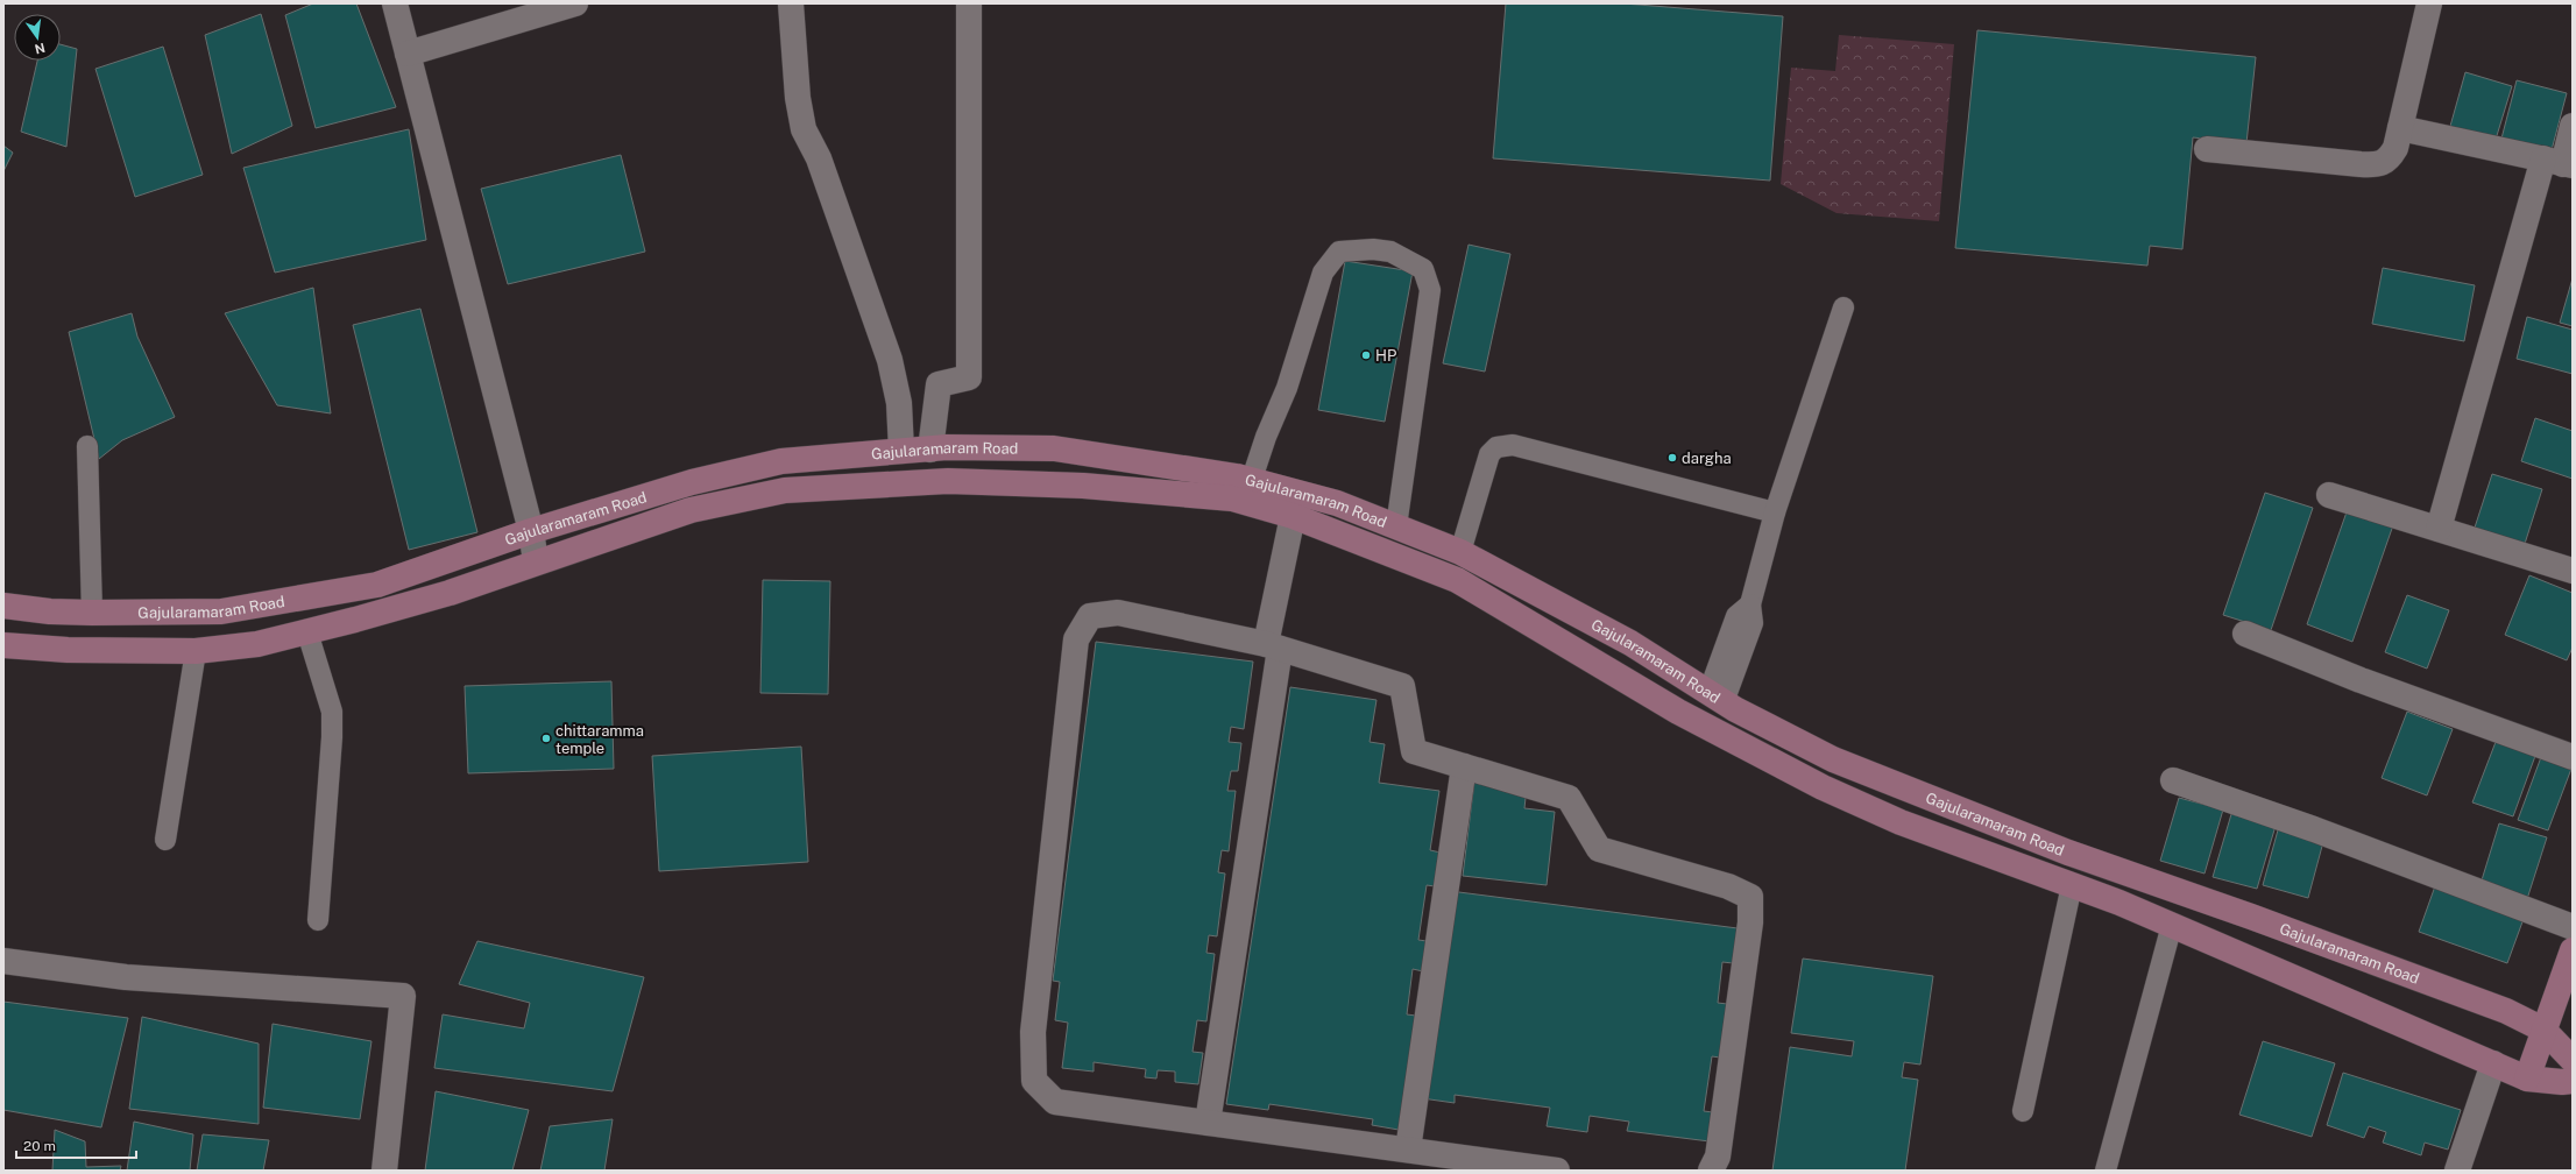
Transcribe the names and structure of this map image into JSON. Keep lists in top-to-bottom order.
{
  "streets": {
    "main road": ["Gajularamaram Road"]
  },
  "places": ["HP", "dargha", "chittaramma temple"],
  "scale_bar": "20 m",
  "north": "bottom"
}
